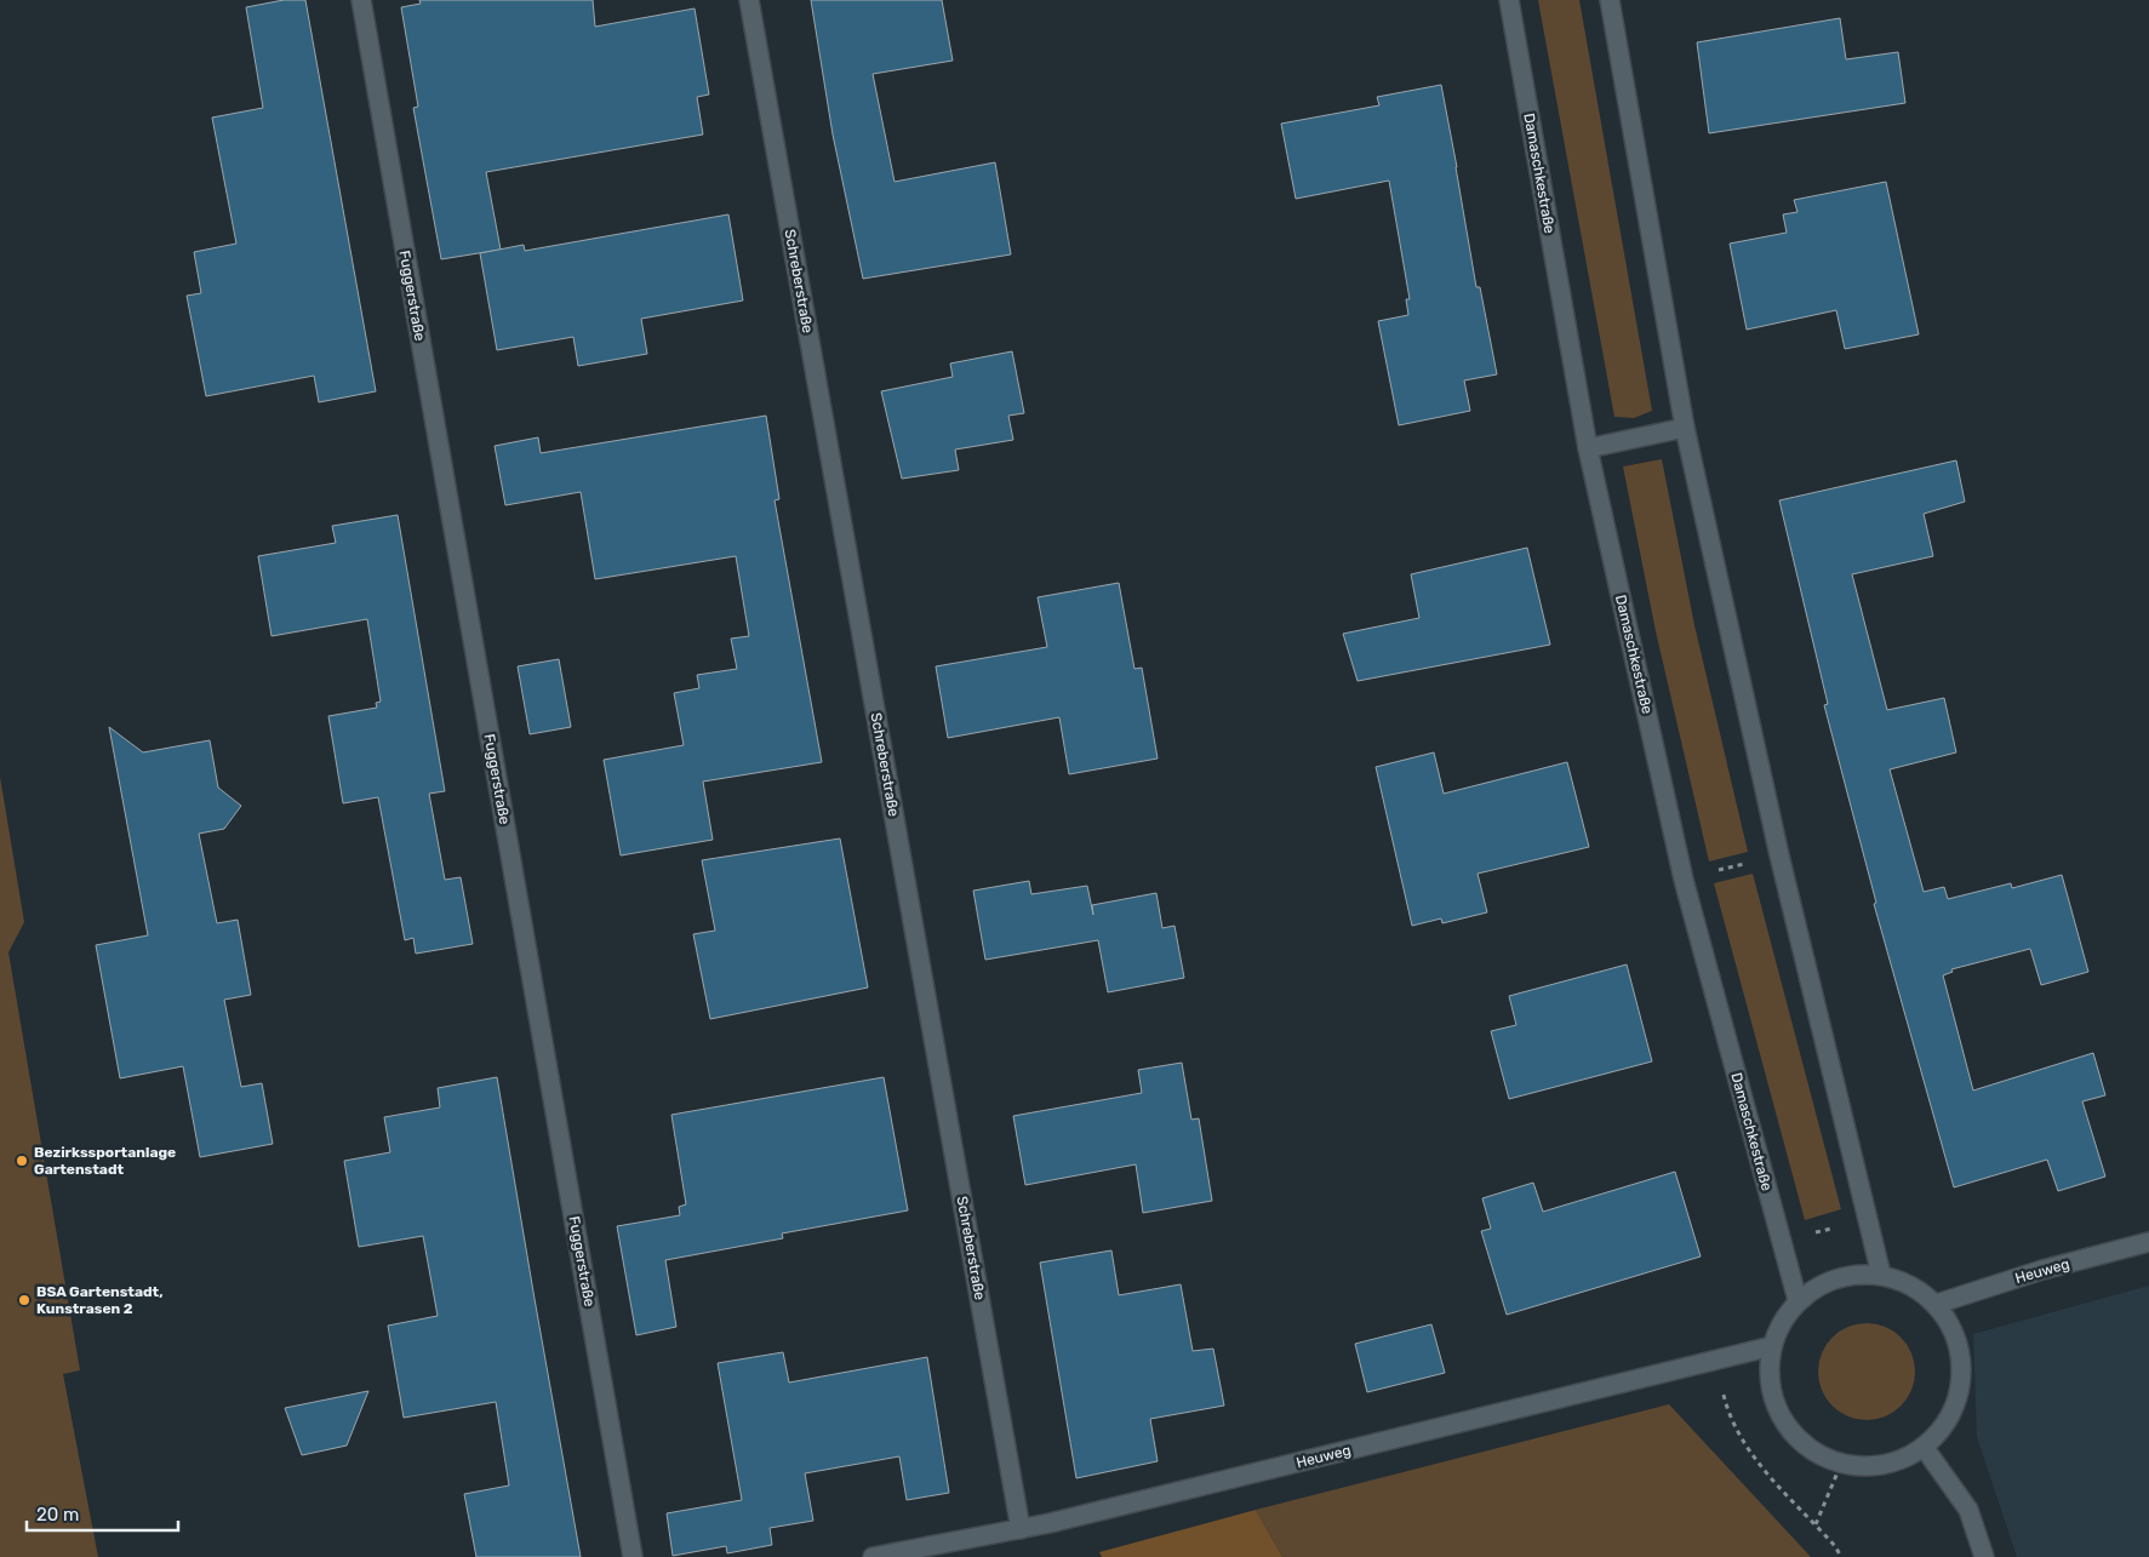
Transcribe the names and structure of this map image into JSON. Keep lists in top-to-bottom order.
{
  "streets": {
    "street": [
      "Damaschkestraße",
      "Schreberstraße",
      "Fuggerstraße",
      "Heuweg"
    ]
  },
  "crossings": [
    ["Damaschkestraße", "Heuweg"],
    ["Schreberstraße", "Heuweg"]
  ],
  "places": ["Bezirkssportanlage Gartenstadt", "BSA Gartenstadt, Kunstrasen 2"],
  "scale_bar": "20 m"
}
